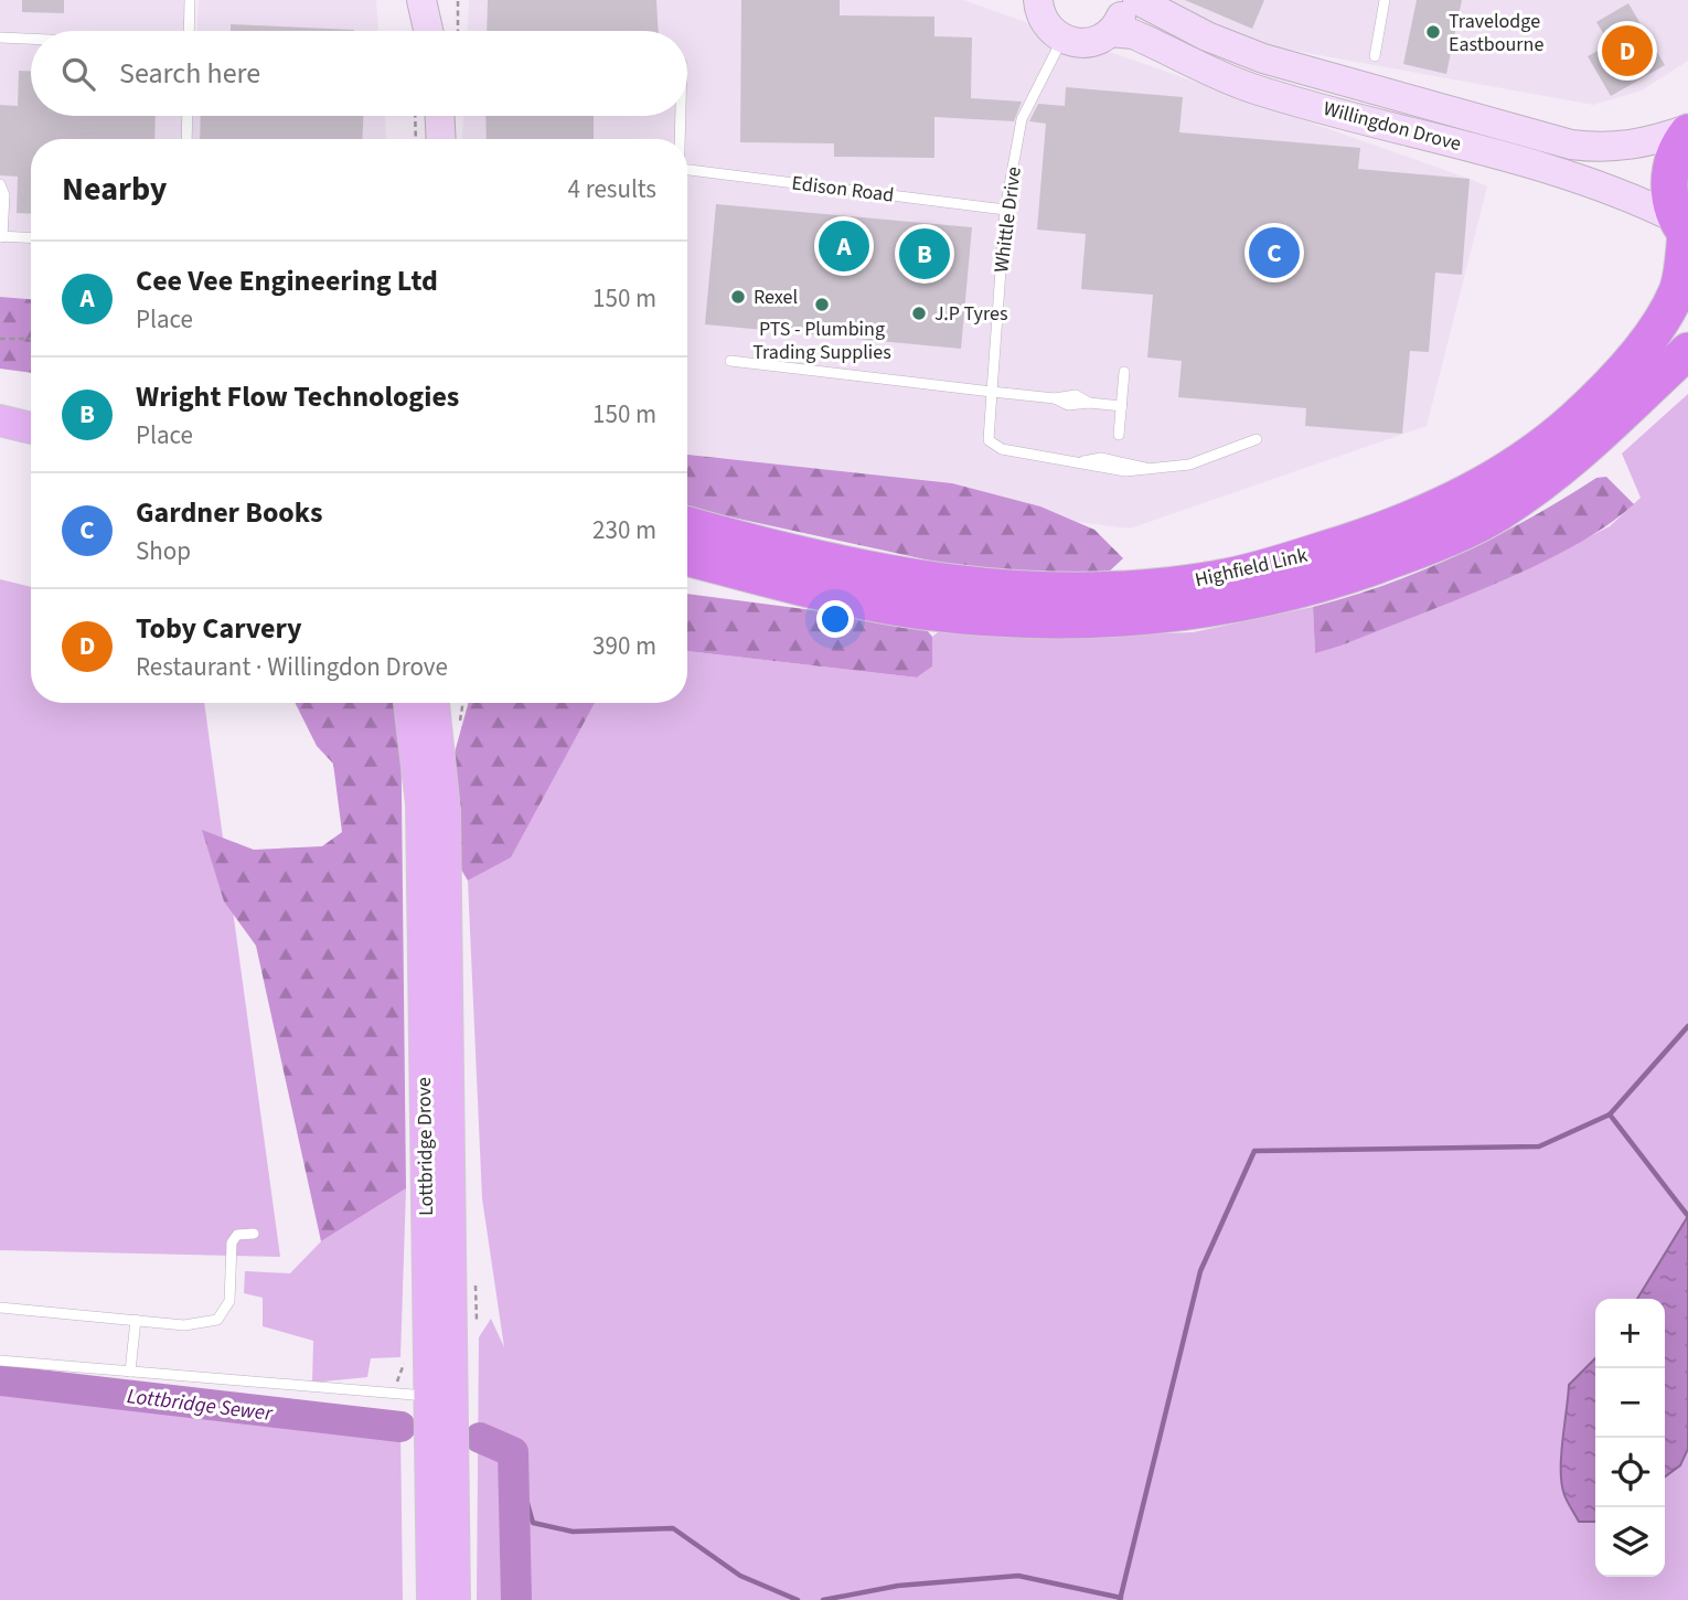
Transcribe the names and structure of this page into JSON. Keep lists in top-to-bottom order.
{
  "streets": {
    "highway": ["Highfield Link"],
    "main road": ["Lottbridge Drove"],
    "street": ["Willingdon Drove"],
    "lane": ["Edison Road", "Whittle Drive"]
  },
  "crossings": [
    ["Willingdon Drove", "Highfield Link"],
    ["Edison Road", "Whittle Drive"]
  ],
  "water": ["Lottbridge Sewer"],
  "places": [
    "Travelodge Eastbourne",
    "Rexel",
    "PTS - Plumbing Trading Supplies",
    "J.P Tyres"
  ],
  "page": {
    "pins": [
      "D",
      "A",
      "C",
      "B"
    ],
    "search": "Search here",
    "heading": ["Nearby", "4 results"],
    "list": [
      {
        "mark": "A",
        "name": "Cee Vee Engineering Ltd",
        "note": "Place",
        "value": "150 m"
      },
      {
        "mark": "B",
        "name": "Wright Flow Technologies",
        "note": "Place",
        "value": "150 m"
      },
      {
        "mark": "C",
        "name": "Gardner Books",
        "note": "Shop",
        "value": "230 m"
      },
      {
        "mark": "D",
        "name": "Toby Carvery",
        "note": "Restaurant · Willingdon Drove",
        "value": "390 m"
      }
    ],
    "map_buttons": ["+", "−"]
  }
}
